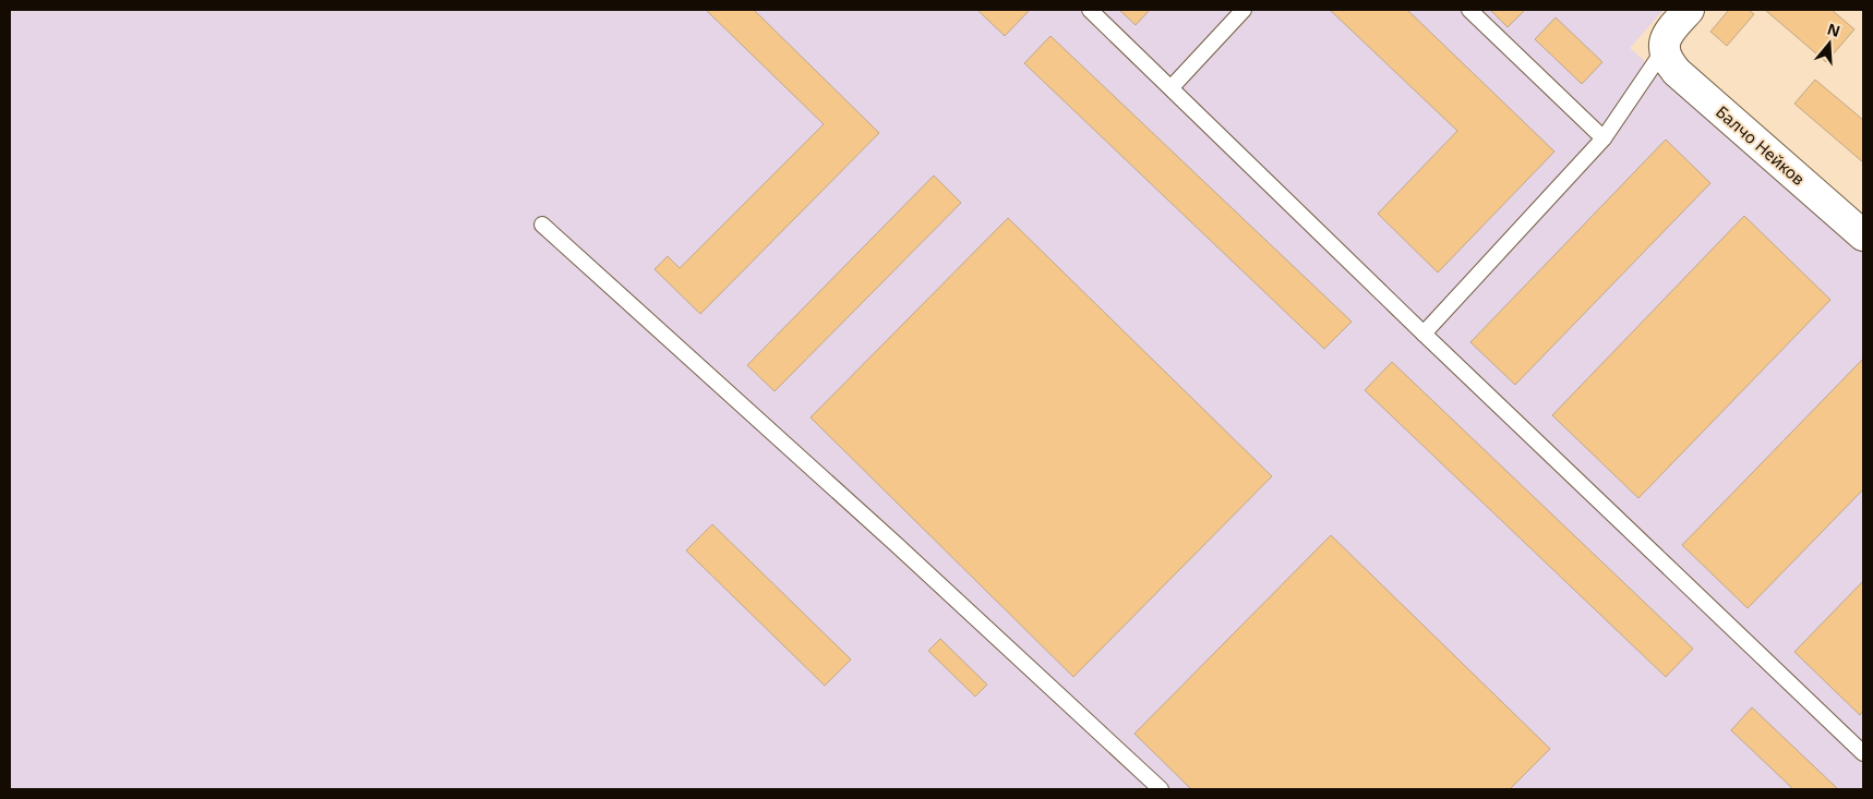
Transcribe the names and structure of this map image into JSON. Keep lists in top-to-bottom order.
{
  "streets": {
    "street": ["Балчо Нейков"]
  },
  "north": "top"
}
